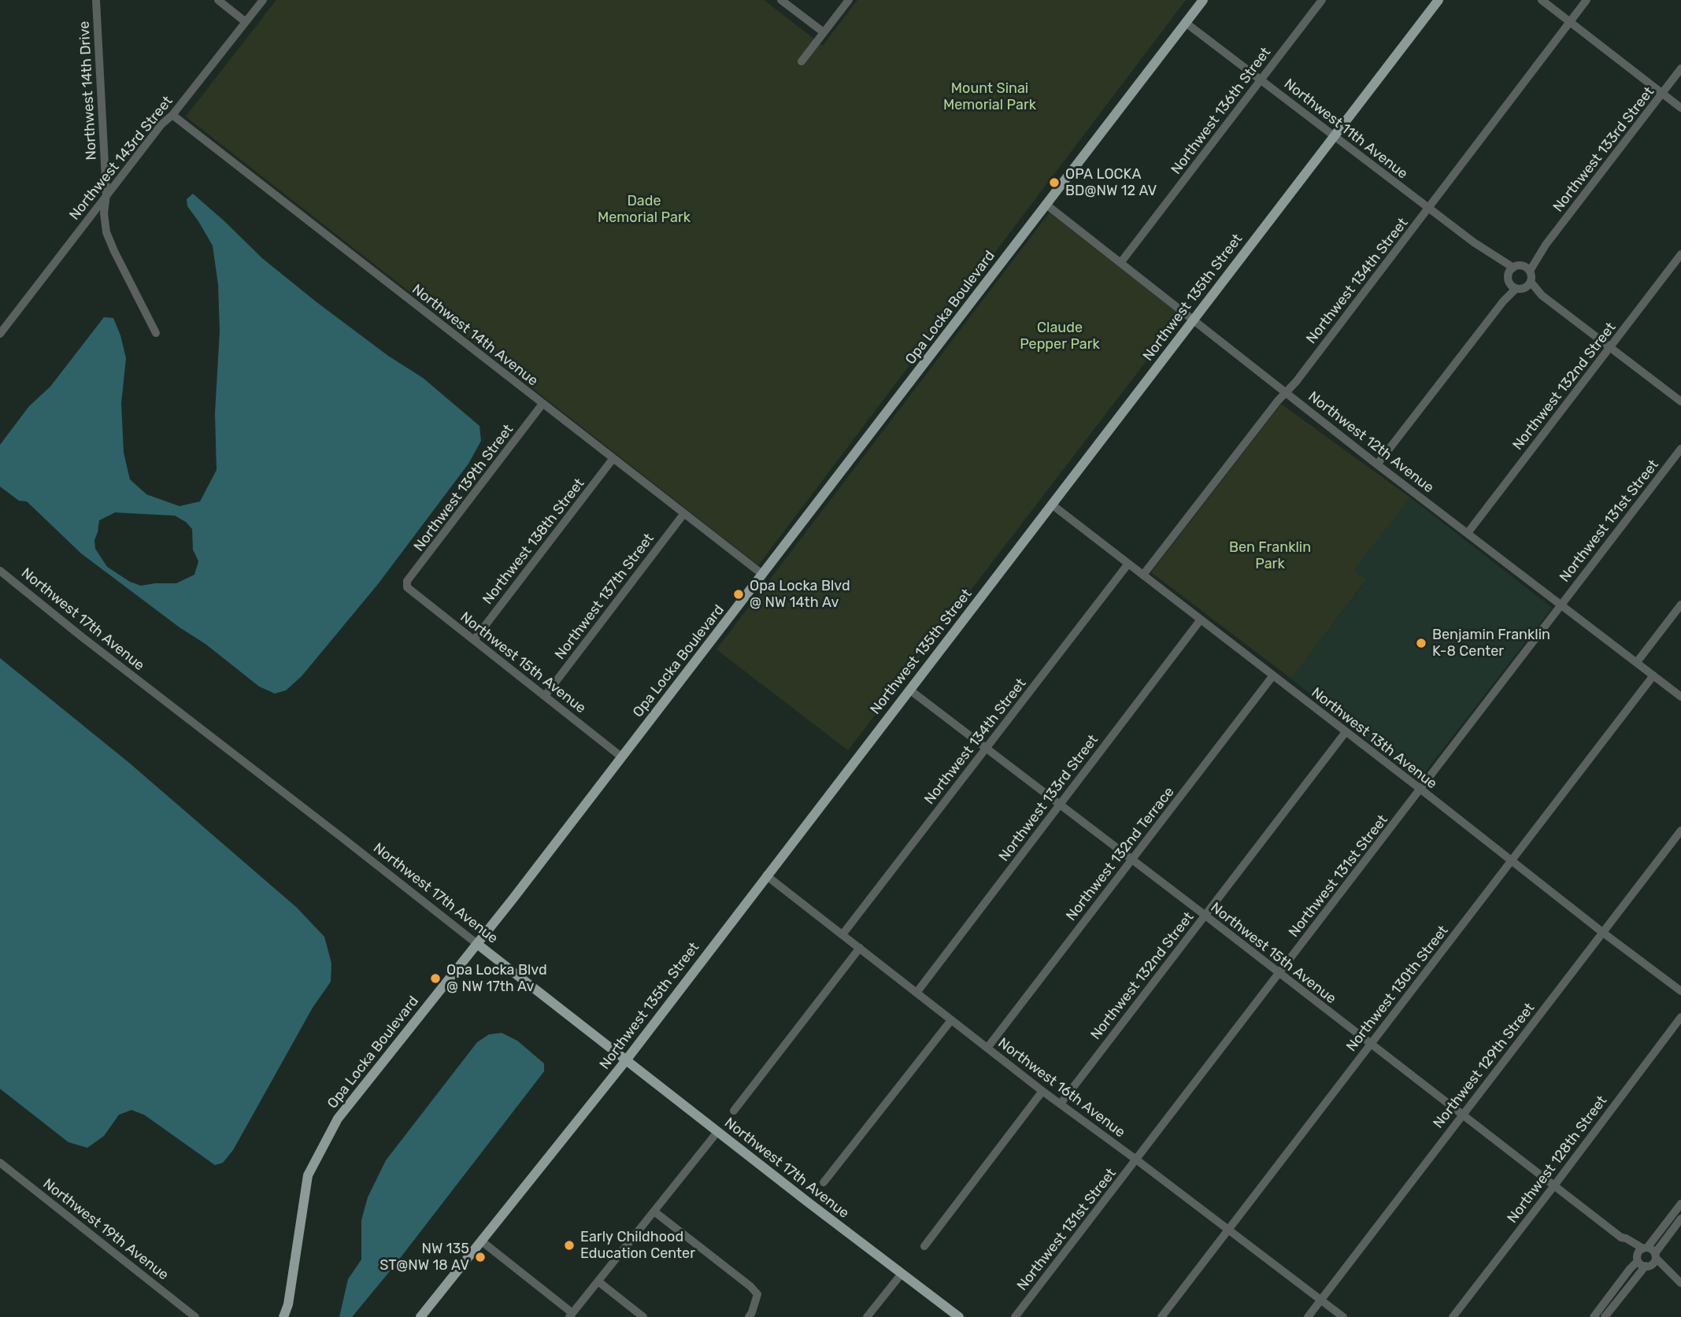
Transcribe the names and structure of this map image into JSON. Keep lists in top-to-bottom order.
{
  "streets": {
    "main road": ["Northwest 135th Street", "Opa Locka Boulevard", "Northwest 17th Avenue"],
    "street": [
      "Northwest 14th Drive",
      "Northwest 136th Street",
      "Northwest 11th Avenue",
      "Northwest 133rd Street",
      "Northwest 143rd Street",
      "Northwest 134th Street",
      "Northwest 14th Avenue",
      "Northwest 132nd Street",
      "Northwest 12th Avenue",
      "Northwest 139th Street",
      "Northwest 131st Street",
      "Northwest 138th Street",
      "Northwest 137th Street",
      "Northwest 15th Avenue",
      "Northwest 13th Avenue",
      "Northwest 132nd Terrace",
      "Northwest 130th Street",
      "Northwest 129th Street",
      "Northwest 16th Avenue",
      "Northwest 128th Street",
      "Northwest 19th Avenue"
    ]
  },
  "crossings": [
    ["Northwest 14th Drive", "Northwest 143rd Street"],
    ["Northwest 136th Street", "Northwest 11th Avenue"],
    ["Northwest 136th Street", "Northwest 12th Avenue"],
    ["Northwest 11th Avenue", "Northwest 133rd Street"],
    ["Northwest 11th Avenue", "Northwest 134th Street"],
    ["Northwest 11th Avenue", "Northwest 135th Street"],
    ["Northwest 11th Avenue", "Opa Locka Boulevard"],
    ["Northwest 133rd Street", "Northwest 15th Avenue"],
    ["Northwest 133rd Street", "Northwest 13th Avenue"],
    ["Northwest 133rd Street", "Northwest 16th Avenue"],
    ["Northwest 143rd Street", "Northwest 14th Avenue"],
    ["Northwest 134th Street", "Northwest 12th Avenue"],
    ["Northwest 134th Street", "Northwest 15th Avenue"],
    ["Northwest 134th Street", "Northwest 13th Avenue"],
    ["Northwest 134th Street", "Northwest 16th Avenue"],
    ["Northwest 135th Street", "Northwest 12th Avenue"],
    ["Northwest 135th Street", "Northwest 17th Avenue"],
    ["Northwest 135th Street", "Northwest 15th Avenue"],
    ["Northwest 135th Street", "Northwest 13th Avenue"],
    ["Northwest 135th Street", "Northwest 16th Avenue"],
    ["Opa Locka Boulevard", "Northwest 14th Avenue"],
    ["Opa Locka Boulevard", "Northwest 12th Avenue"],
    ["Opa Locka Boulevard", "Northwest 17th Avenue"],
    ["Opa Locka Boulevard", "Northwest 15th Avenue"],
    ["Northwest 14th Avenue", "Northwest 139th Street"],
    ["Northwest 14th Avenue", "Northwest 138th Street"],
    ["Northwest 14th Avenue", "Northwest 137th Street"],
    ["Northwest 132nd Street", "Northwest 12th Avenue"],
    ["Northwest 132nd Street", "Northwest 15th Avenue"],
    ["Northwest 132nd Street", "Northwest 13th Avenue"],
    ["Northwest 132nd Street", "Northwest 16th Avenue"],
    ["Northwest 12th Avenue", "Northwest 131st Street"],
    ["Northwest 12th Avenue", "Northwest 130th Street"],
    ["Northwest 139th Street", "Northwest 15th Avenue"],
    ["Northwest 131st Street", "Northwest 15th Avenue"],
    ["Northwest 131st Street", "Northwest 13th Avenue"],
    ["Northwest 131st Street", "Northwest 16th Avenue"],
    ["Northwest 138th Street", "Northwest 15th Avenue"],
    ["Northwest 137th Street", "Northwest 15th Avenue"],
    ["Northwest 15th Avenue", "Northwest 132nd Terrace"],
    ["Northwest 15th Avenue", "Northwest 130th Street"],
    ["Northwest 15th Avenue", "Northwest 129th Street"],
    ["Northwest 15th Avenue", "Northwest 128th Street"],
    ["Northwest 13th Avenue", "Northwest 132nd Terrace"],
    ["Northwest 13th Avenue", "Northwest 130th Street"],
    ["Northwest 13th Avenue", "Northwest 129th Street"],
    ["Northwest 132nd Terrace", "Northwest 16th Avenue"],
    ["Northwest 130th Street", "Northwest 16th Avenue"],
    ["Northwest 129th Street", "Northwest 16th Avenue"]
  ],
  "parks": [
    "Mount Sinai Memorial Park",
    "Dade Memorial Park",
    "Claude Pepper Park",
    "Ben Franklin Park"
  ],
  "places": [
    "OPA LOCKA BD@NW 12 AV",
    "Opa Locka Blvd @ NW 14th Av",
    "Benjamin Franklin K-8 Center",
    "Opa Locka Blvd @ NW 17th Av",
    "Early Childhood Education Center",
    "NW 135 ST@NW 18 AV"
  ]
}
